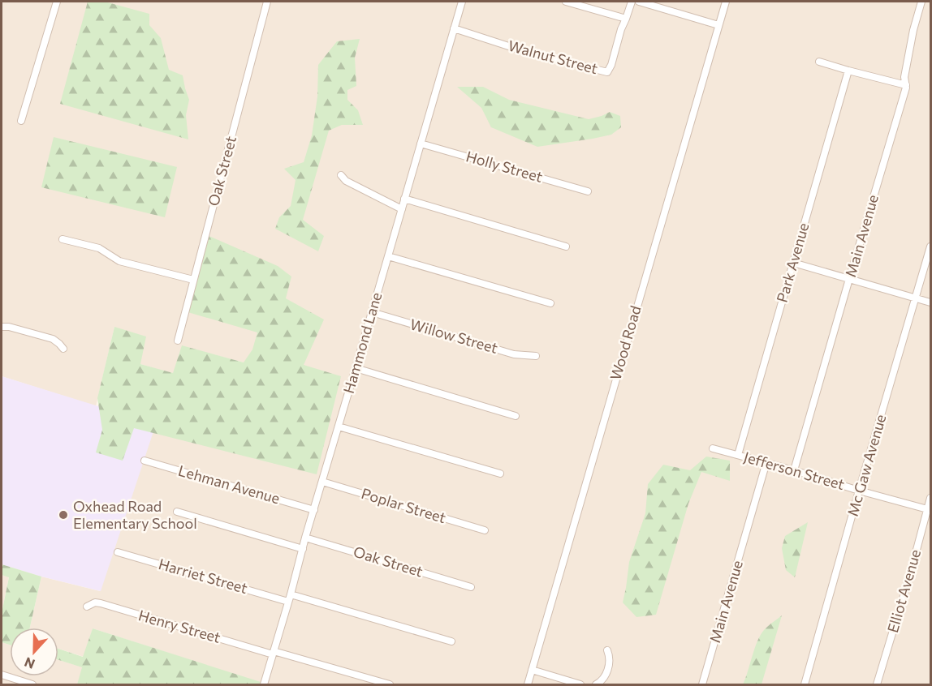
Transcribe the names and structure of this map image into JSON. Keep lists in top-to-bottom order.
{
  "streets": {
    "street": [
      "Walnut Street",
      "Holly Street",
      "Oak Street",
      "Main Avenue",
      "Park Avenue",
      "Willow Street",
      "Hammond Lane",
      "Wood Road",
      "Mc Gaw Avenue",
      "Jefferson Street",
      "Lehman Avenue",
      "Poplar Street",
      "Harriet Street",
      "Elliot Avenue",
      "Henry Street"
    ]
  },
  "crossings": [
    ["Walnut Street", "Hammond Lane"],
    ["Holly Street", "Hammond Lane"],
    ["Oak Street", "Hammond Lane"],
    ["Main Avenue", "Jefferson Street"],
    ["Park Avenue", "Jefferson Street"],
    ["Willow Street", "Hammond Lane"],
    ["Hammond Lane", "Lehman Avenue"],
    ["Hammond Lane", "Poplar Street"],
    ["Hammond Lane", "Harriet Street"],
    ["Hammond Lane", "Henry Street"],
    ["Mc Gaw Avenue", "Jefferson Street"],
    ["Jefferson Street", "Elliot Avenue"]
  ],
  "places": ["Oxhead Road Elementary School"],
  "north": "bottom"
}
